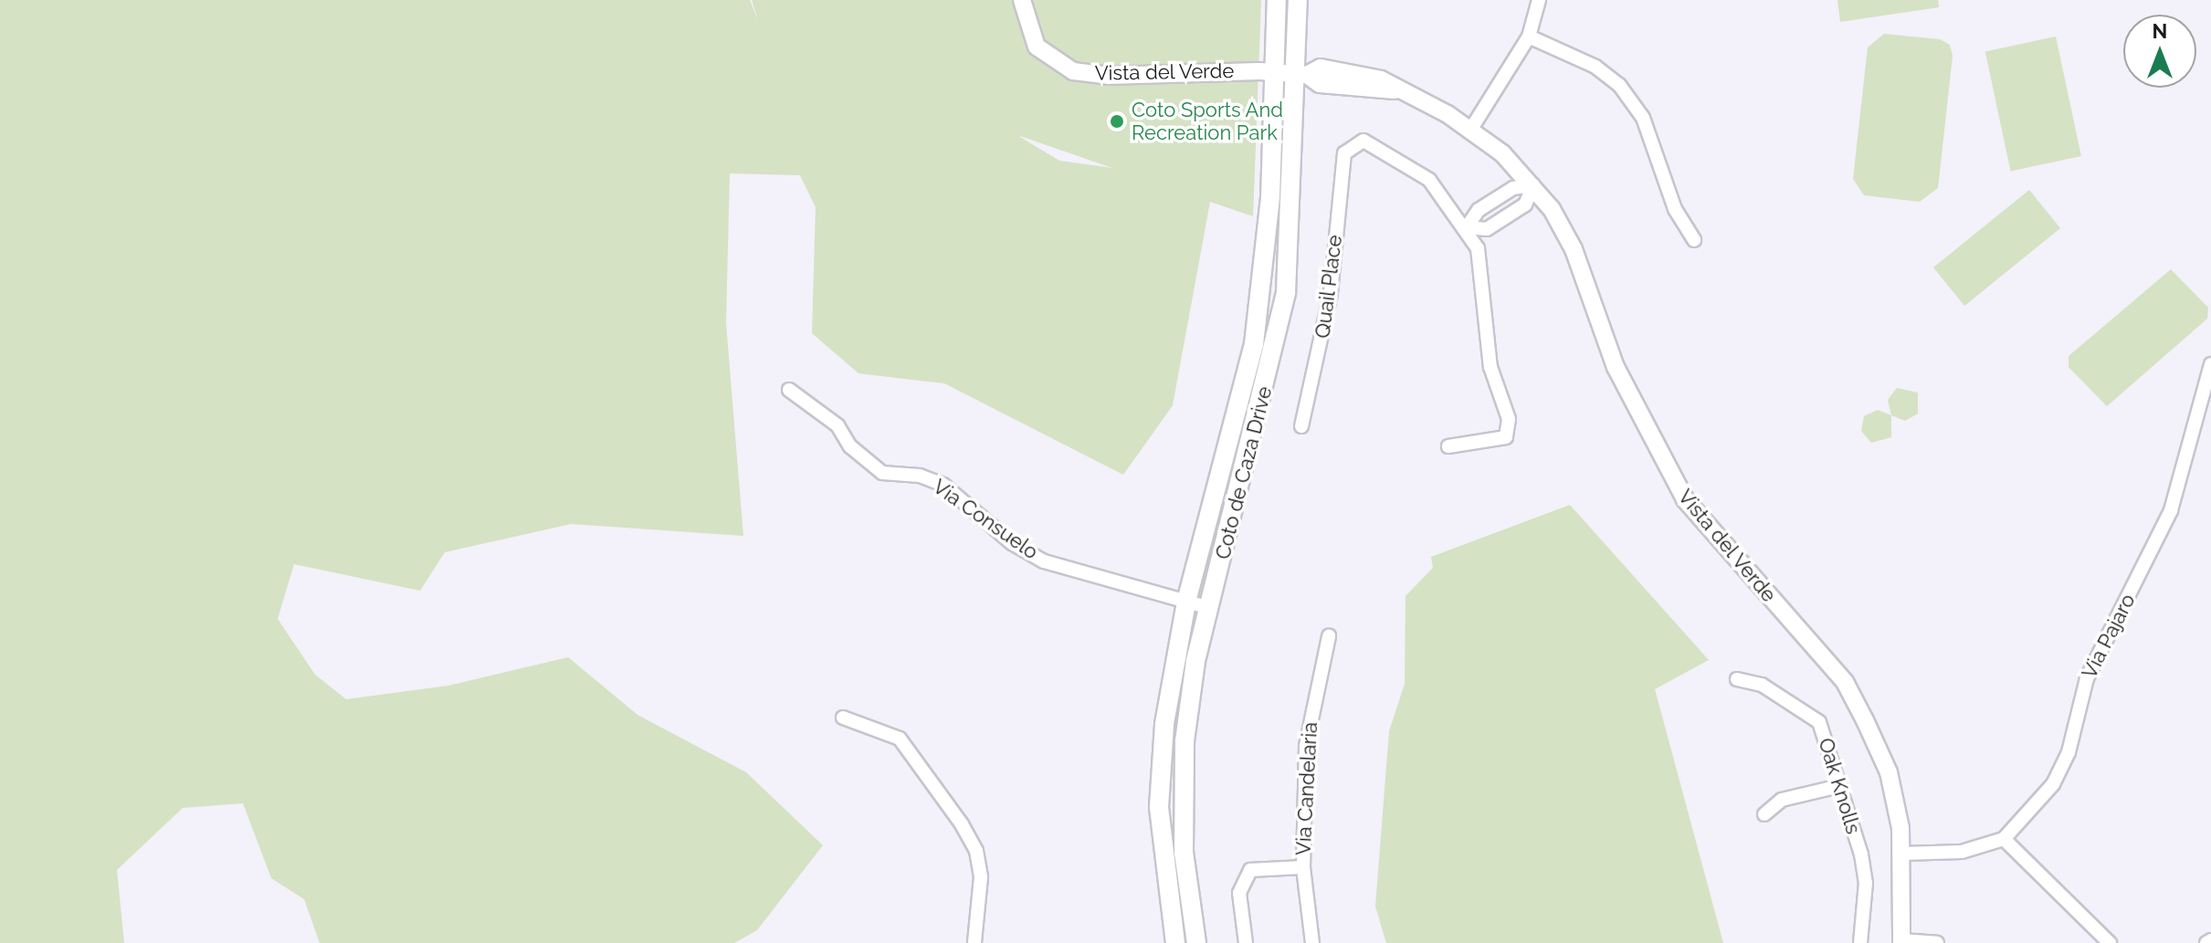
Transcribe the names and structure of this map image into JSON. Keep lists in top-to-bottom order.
{
  "streets": {
    "main road": ["Coto de Caza Drive"],
    "street": [
      "Vista del Verde",
      "Quail Place",
      "Via Consuelo",
      "Via Pajaro",
      "Oak Knolls",
      "Via Candelaria"
    ]
  },
  "crossings": [
    ["Vista del Verde", "Coto de Caza Drive"],
    ["Vista del Verde", "Via Pajaro"],
    ["Coto de Caza Drive", "Via Consuelo"]
  ],
  "places": ["Coto Sports And Recreation Park"],
  "north": "top"
}
